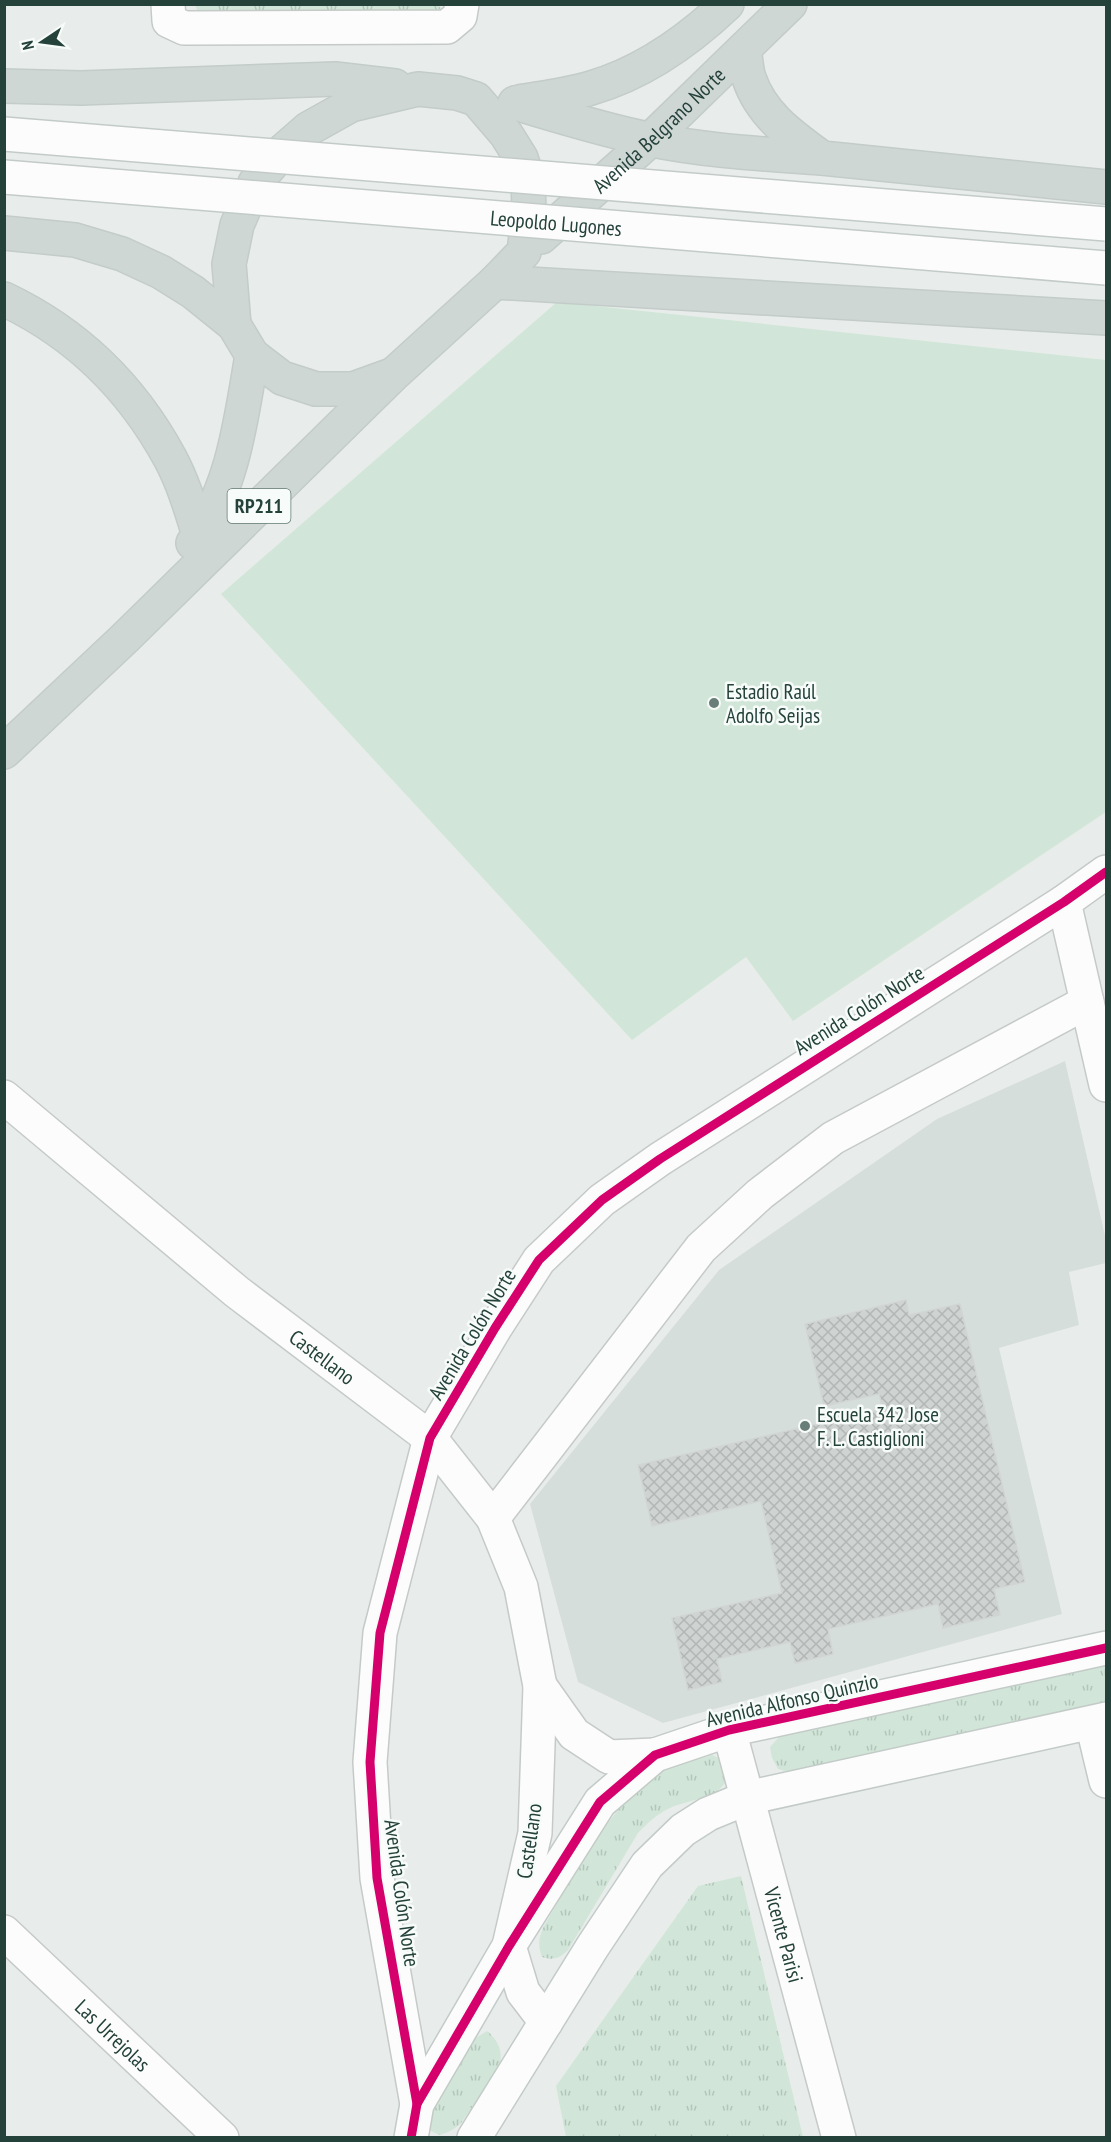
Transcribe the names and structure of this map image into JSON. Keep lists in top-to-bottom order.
{
  "streets": {
    "main road": ["Avenida Belgrano Norte", "RP211"],
    "street": [
      "Leopoldo Lugones",
      "Avenida Colón Norte",
      "Castellano",
      "Avenida Alfonso Quinzio",
      "Vicente Parisi",
      "Las Urrejolas"
    ]
  },
  "crossings": [
    ["Avenida Belgrano Norte", "RP211"],
    ["Avenida Colón Norte", "Castellano"],
    ["Avenida Colón Norte", "Avenida Alfonso Quinzio"],
    ["Castellano", "Avenida Alfonso Quinzio"],
    ["Avenida Alfonso Quinzio", "Vicente Parisi"]
  ],
  "places": ["Estadio Raúl Adolfo Seijas", "Escuela 342 Jose F. L. Castiglioni"],
  "north": "left"
}
